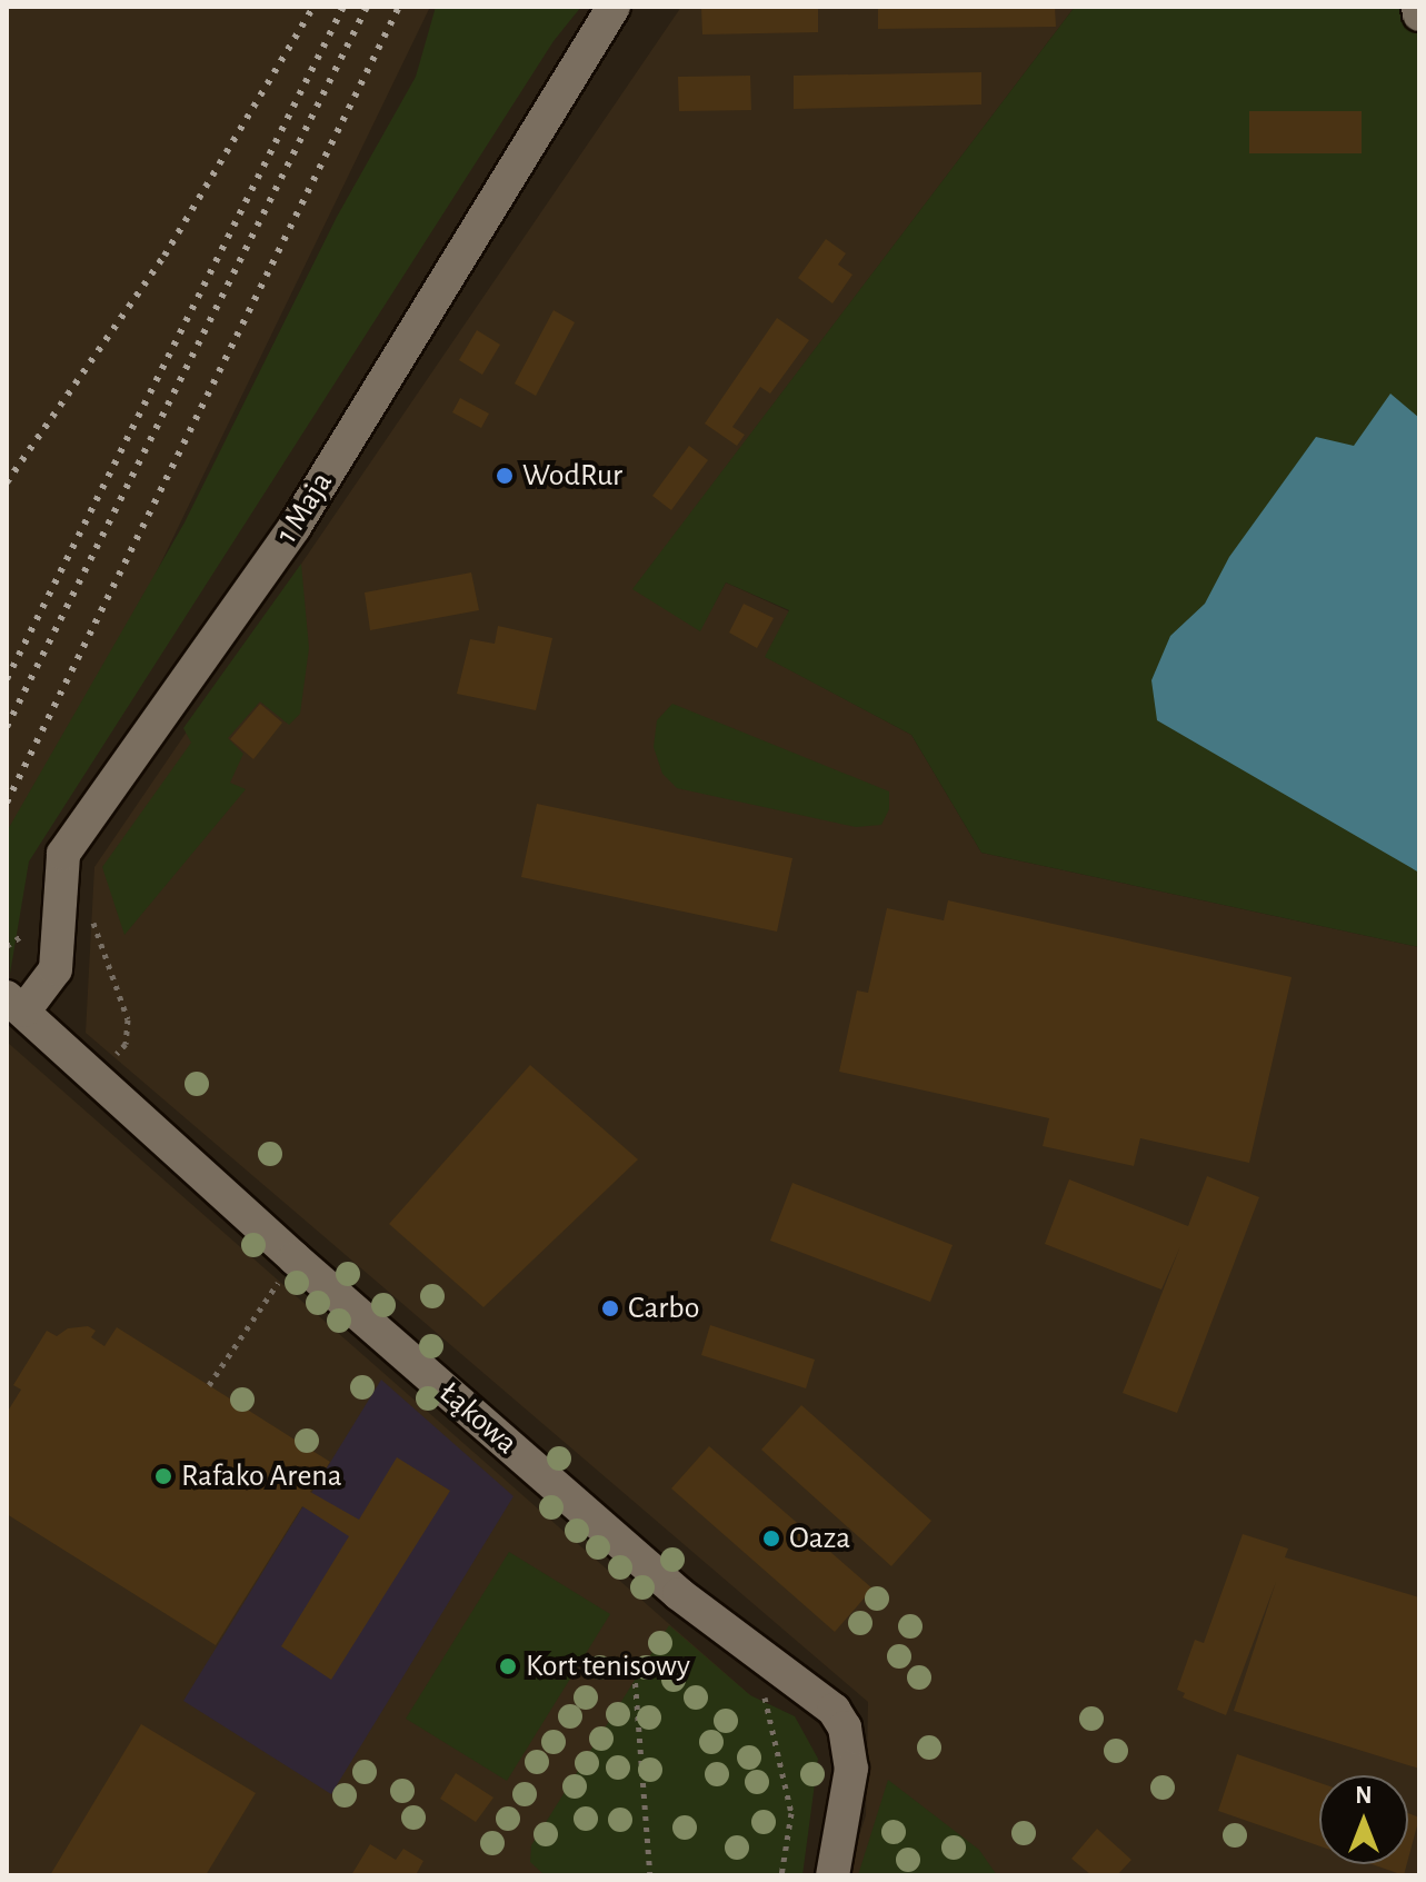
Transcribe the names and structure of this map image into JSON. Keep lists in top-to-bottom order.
{
  "streets": {
    "street": ["1 Maja", "Łąkowa"]
  },
  "crossings": [
    ["1 Maja", "Łąkowa"]
  ],
  "places": [
    "WodRur",
    "Carbo",
    "Rafako Arena",
    "Oaza",
    "Kort tenisowy"
  ],
  "north": "top"
}
